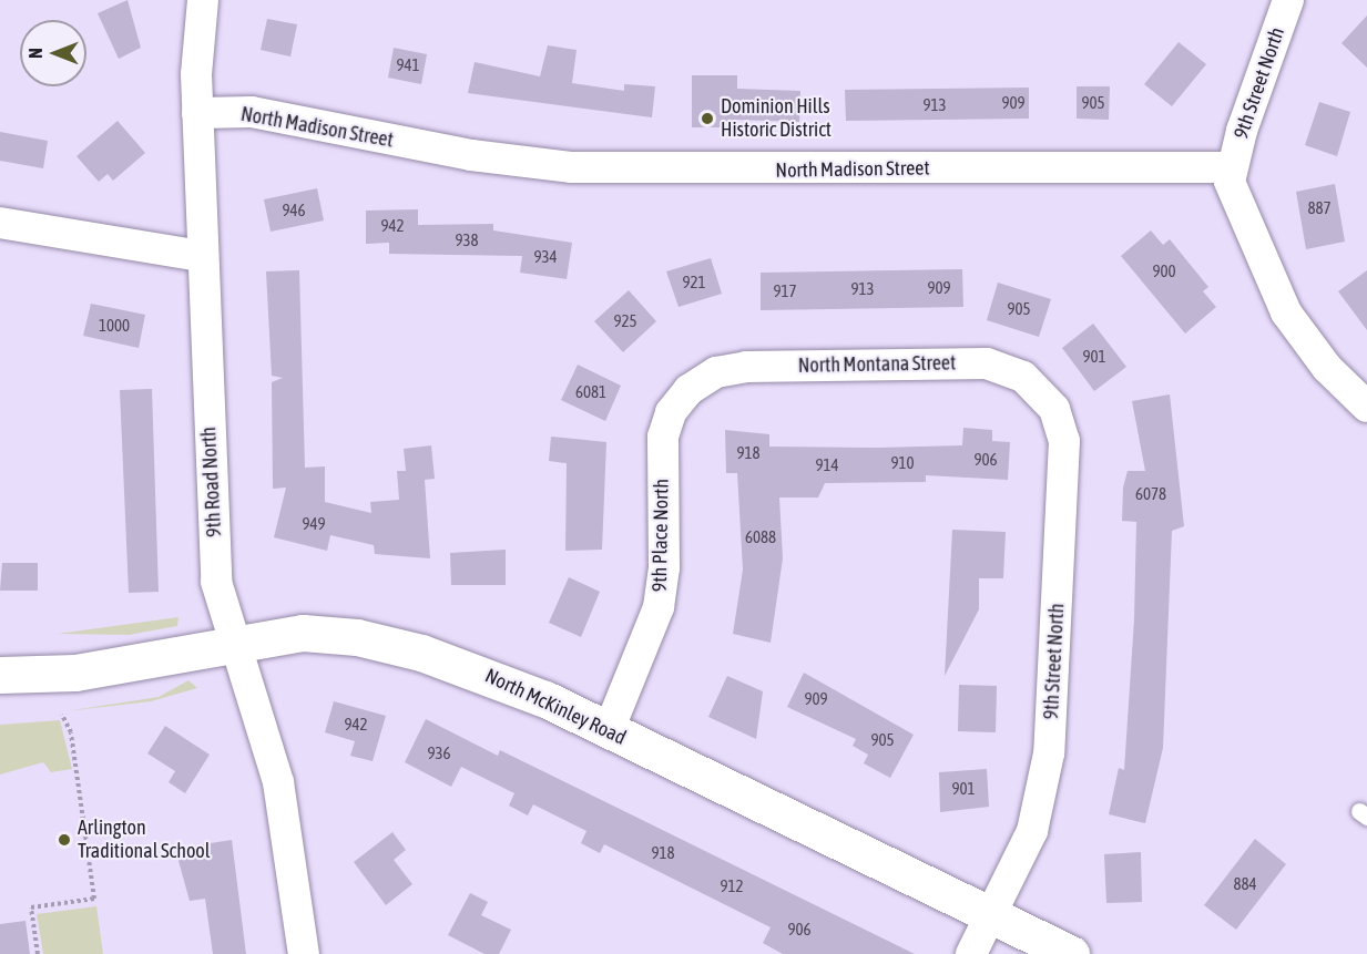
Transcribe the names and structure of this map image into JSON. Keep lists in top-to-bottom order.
{
  "streets": {
    "street": [
      "9th Street North",
      "North Madison Street",
      "North Montana Street",
      "9th Road North",
      "9th Place North",
      "North McKinley Road"
    ]
  },
  "crossings": [
    ["9th Street North", "North Madison Street"],
    ["9th Street North", "North Montana Street"],
    ["9th Street North", "North McKinley Road"],
    ["North Madison Street", "9th Road North"],
    ["North Montana Street", "9th Place North"],
    ["9th Road North", "North McKinley Road"],
    ["9th Place North", "North McKinley Road"]
  ],
  "places": ["Dominion Hills Historic District", "Arlington Traditional School"],
  "house_numbers": [
    "941",
    "909",
    "905",
    "913",
    "887",
    "946",
    "942",
    "938",
    "934",
    "900",
    "921",
    "909",
    "913",
    "917",
    "905",
    "925",
    "1000",
    "901",
    "6081",
    "918",
    "906",
    "910",
    "914",
    "6078",
    "949",
    "6088",
    "909",
    "942",
    "905",
    "936",
    "901",
    "918",
    "884",
    "912",
    "906"
  ],
  "north": "left"
}
